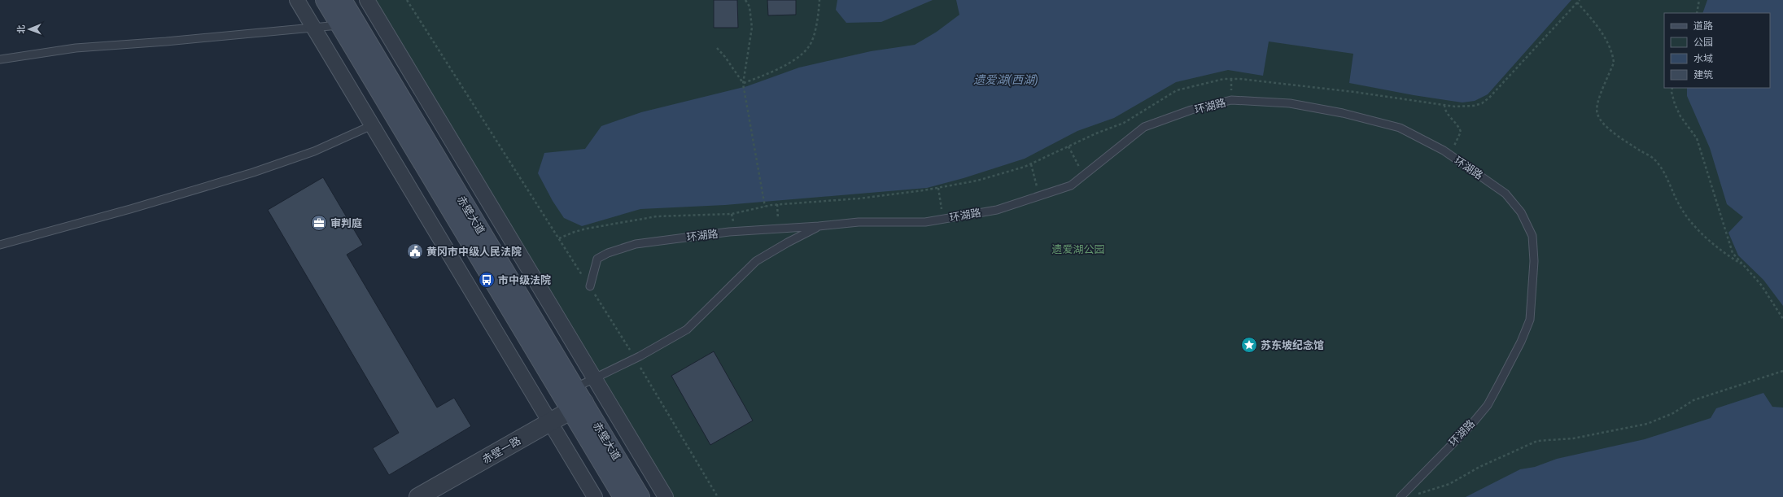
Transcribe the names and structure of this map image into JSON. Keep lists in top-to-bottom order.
{
  "streets": {
    "main road": ["赤壁大道"],
    "street": ["赤壁一路"],
    "lane": ["环湖路"]
  },
  "crossings": [
    ["赤壁大道", "赤壁一路"]
  ],
  "water": ["遗爱湖(西湖)"],
  "parks": ["遗爱湖公园"],
  "places": {
    "office": ["审判庭"],
    "public building": ["黄冈市中级人民法院"],
    "bus stop": ["市中级法院"],
    "place": ["苏东坡纪念馆"]
  },
  "legend": [
    "道路",
    "公园",
    "水域",
    "建筑"
  ],
  "north": "left"
}
